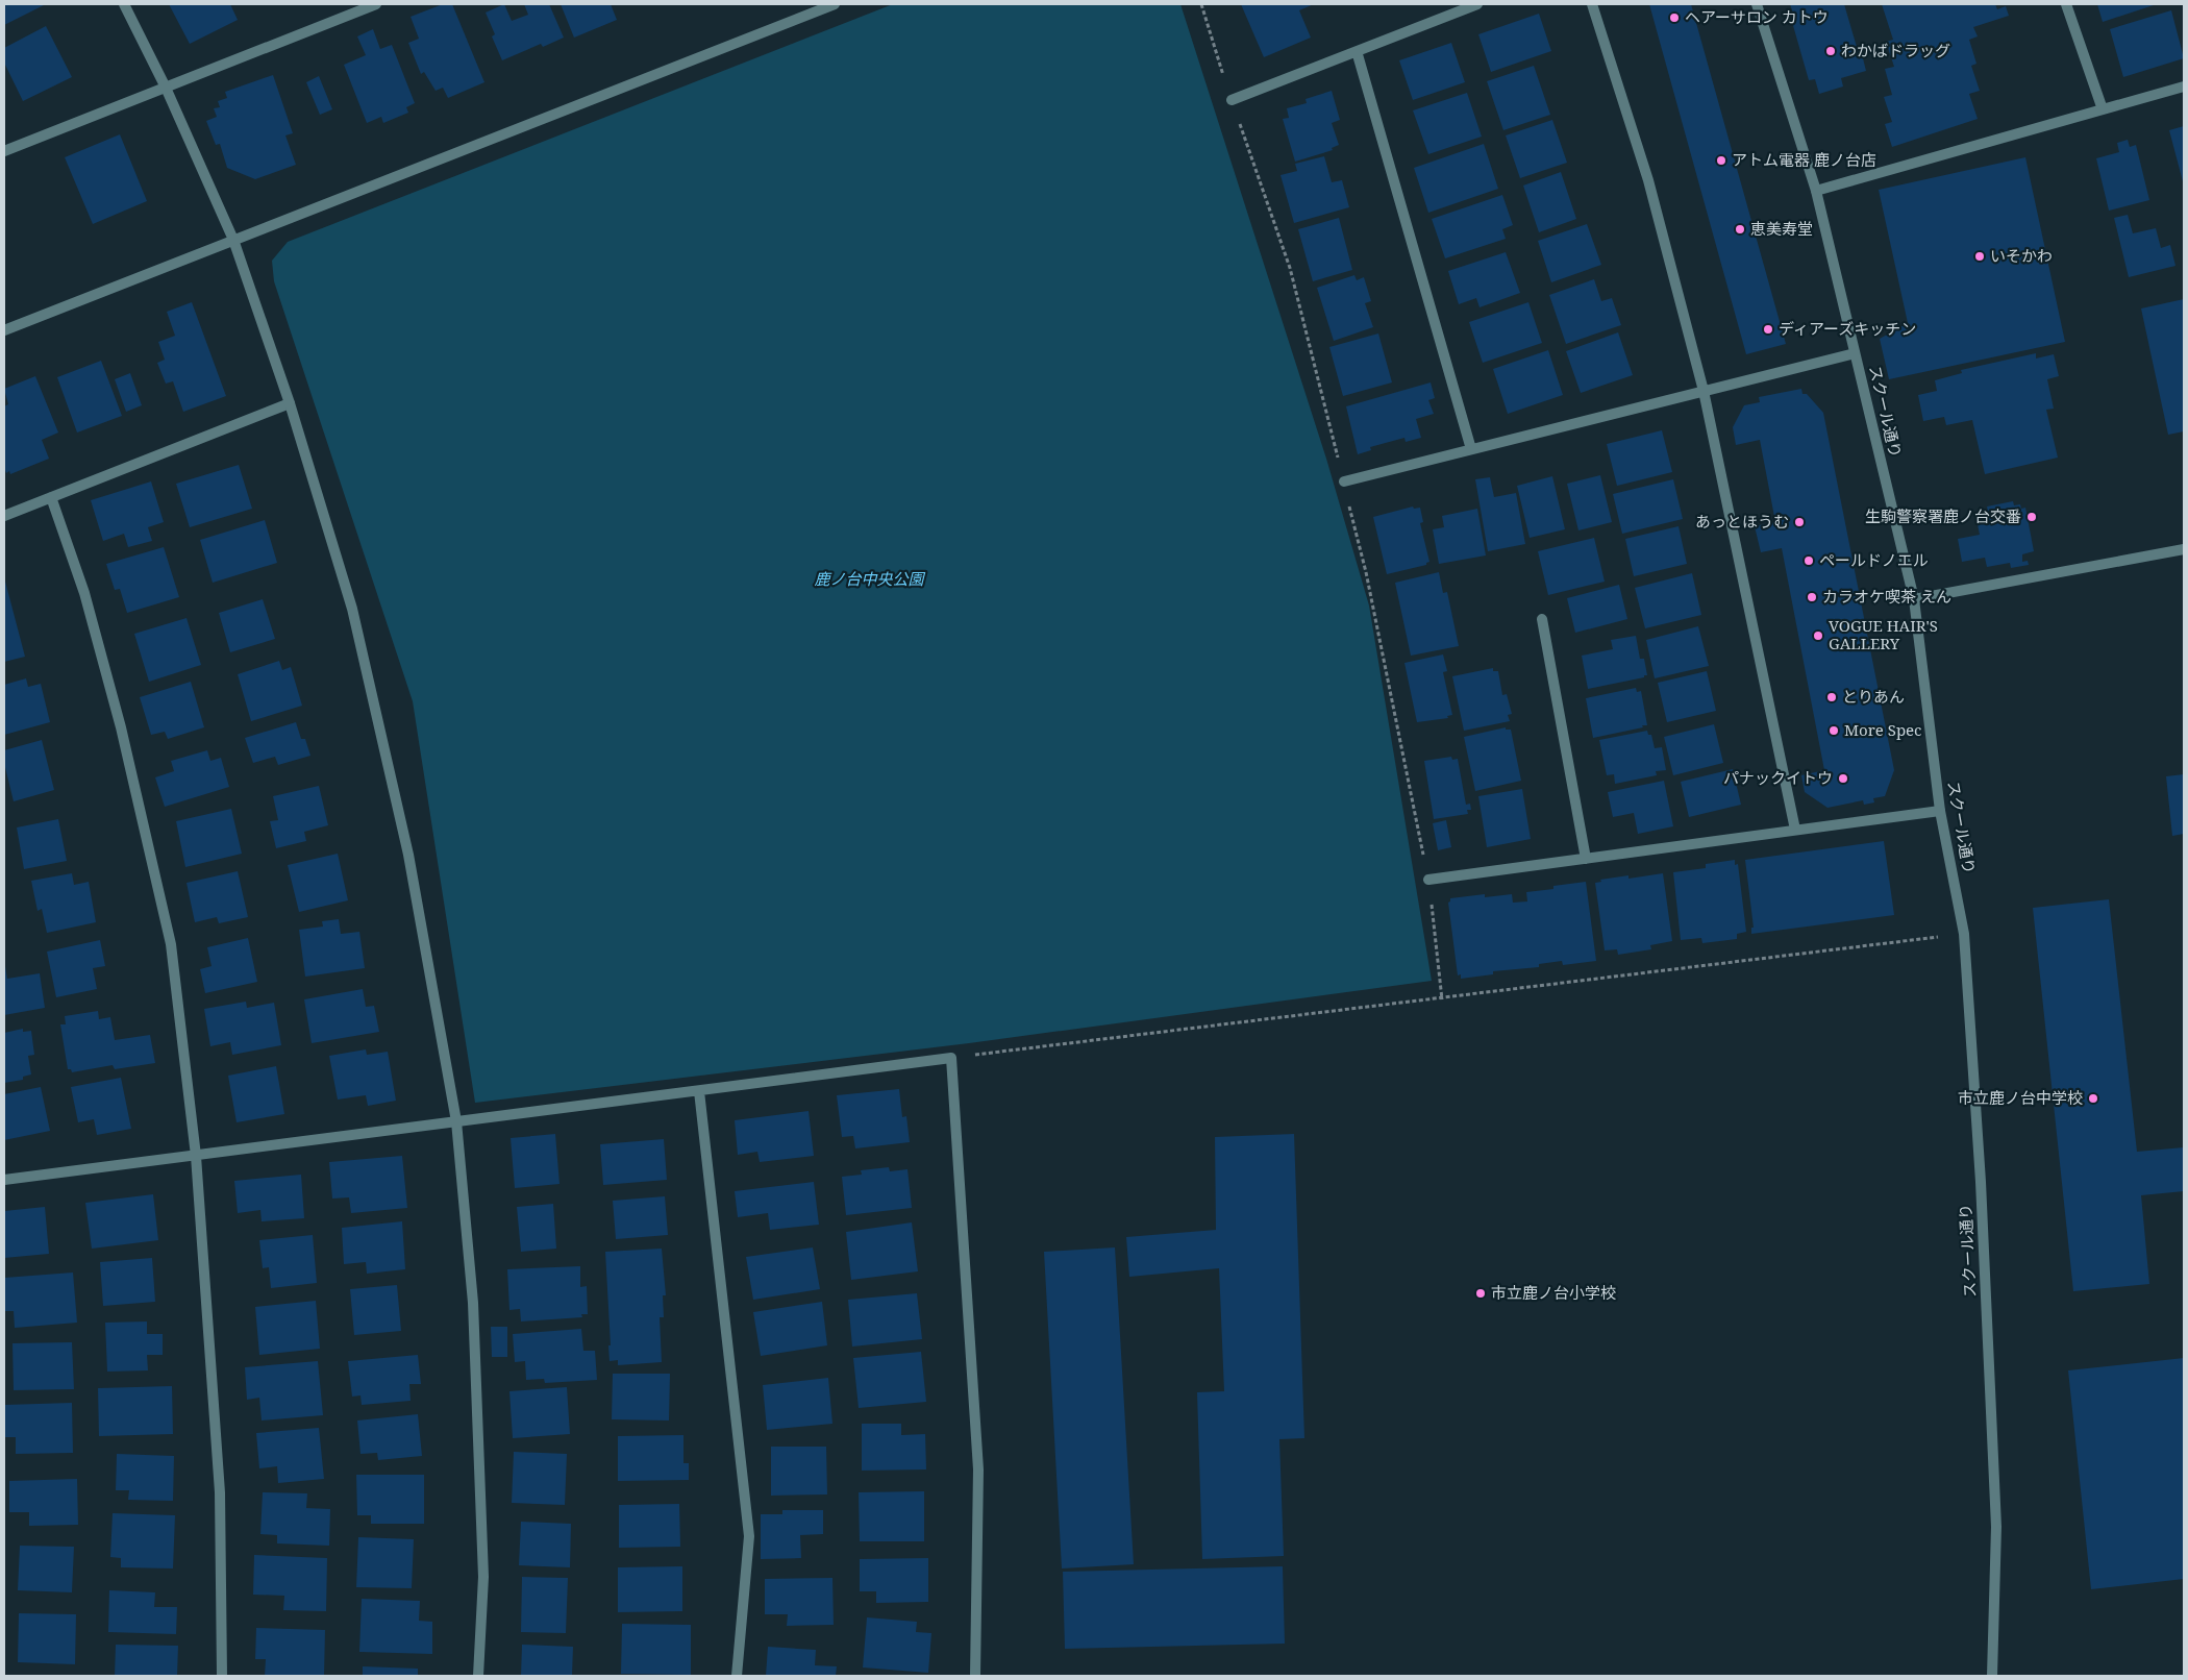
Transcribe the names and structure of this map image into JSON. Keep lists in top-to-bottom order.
{
  "streets": {
    "street": ["スクール通り"]
  },
  "parks": ["鹿ノ台中央公園"],
  "places": [
    "ヘアーサロン カトウ",
    "わかばドラッグ",
    "アトム電器 鹿ノ台店",
    "恵美寿堂",
    "いそかわ",
    "ディアーズキッチン",
    "生駒警察署鹿ノ台交番",
    "あっとほうむ",
    "ペールドノエル",
    "カラオケ喫茶 えん",
    "VOGUE HAIR'S GALLERY",
    "とりあん",
    "More Spec",
    "パナックイトウ",
    "市立鹿ノ台中学校",
    "市立鹿ノ台小学校"
  ]
}
